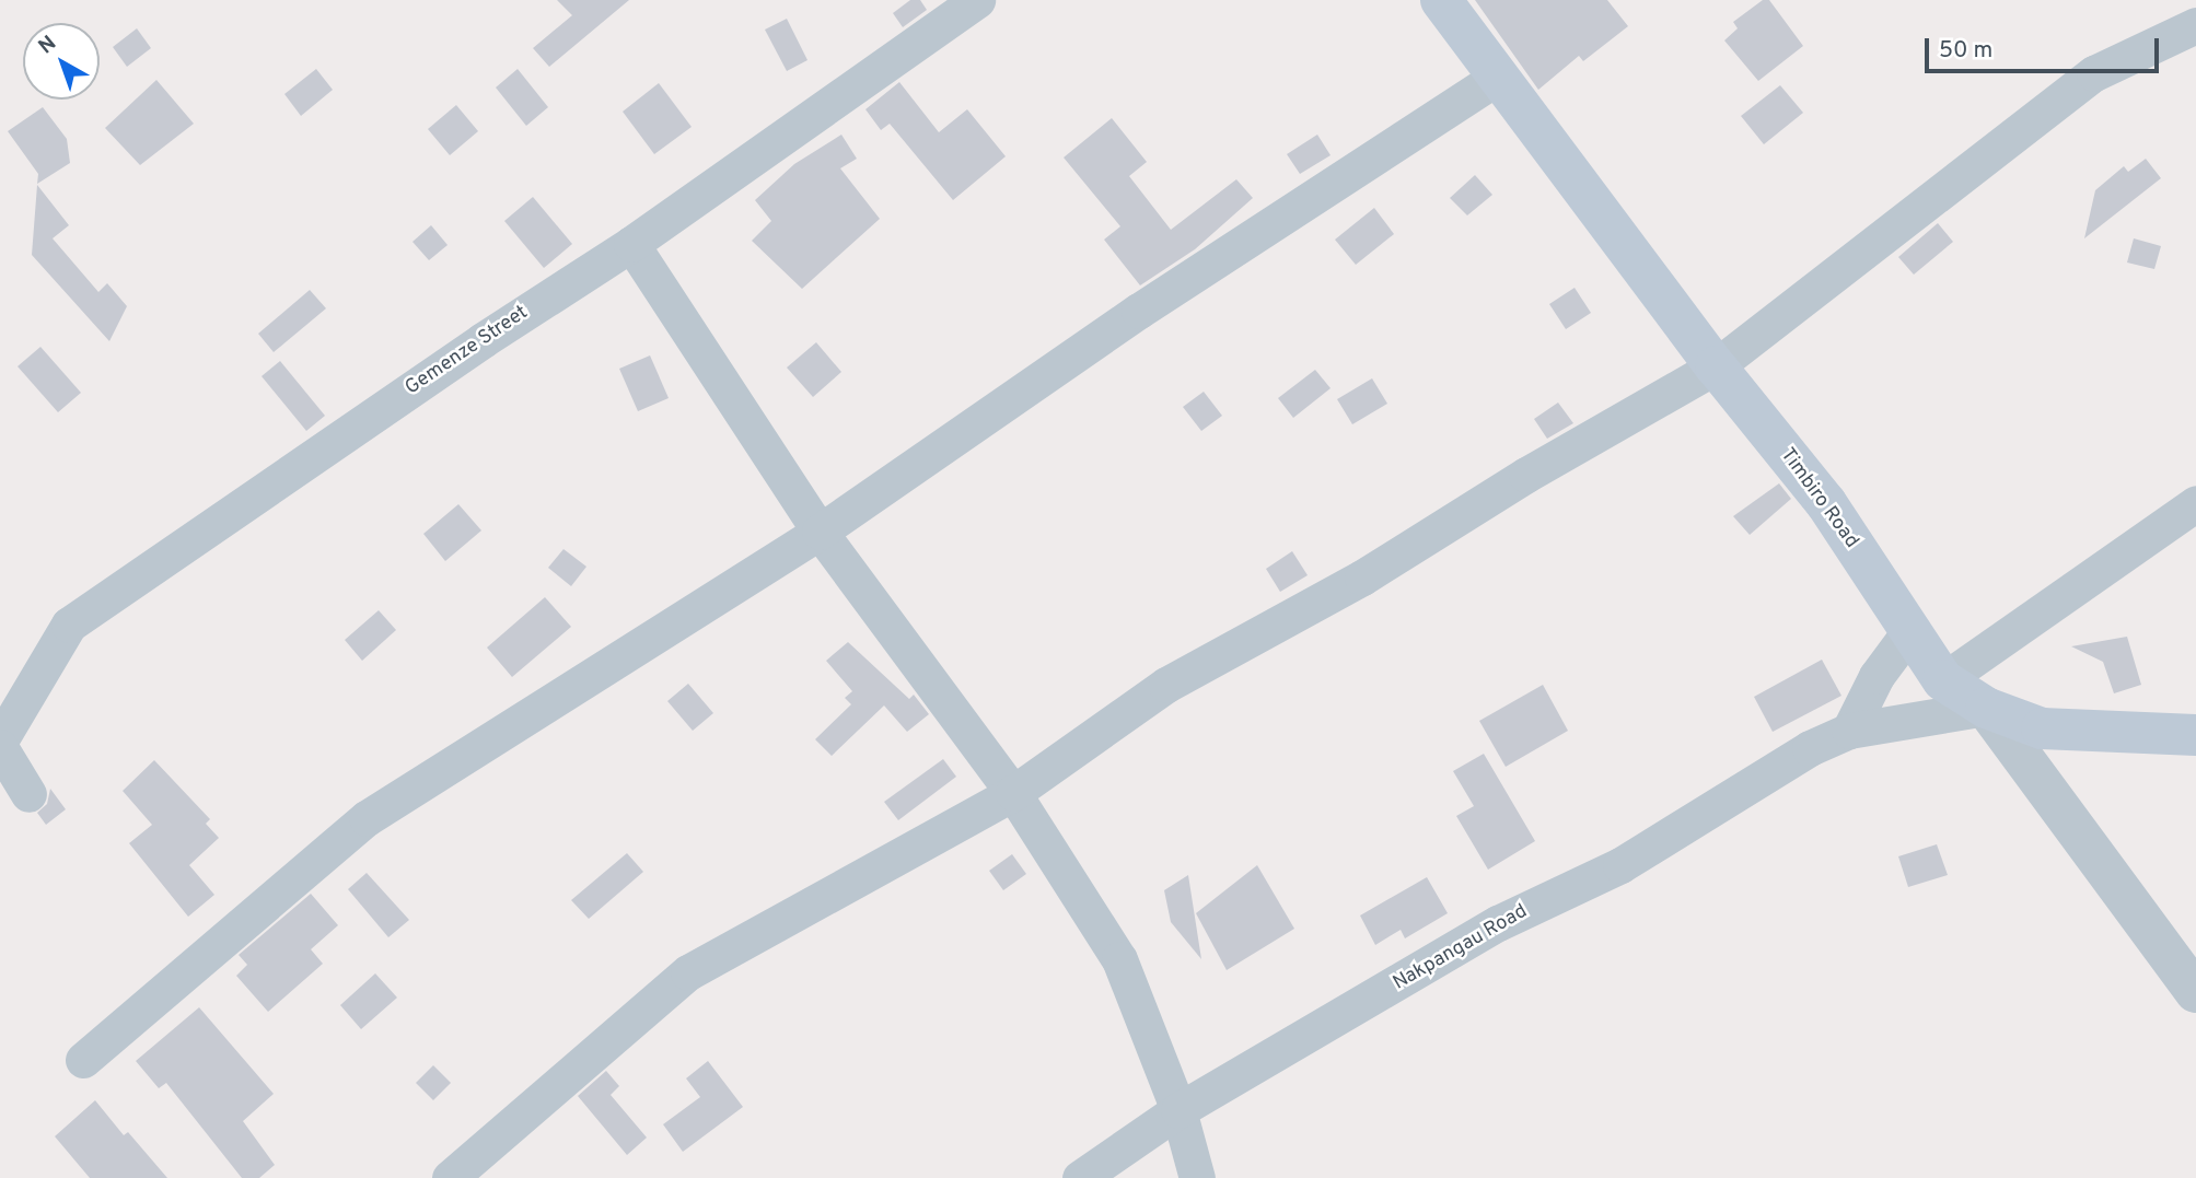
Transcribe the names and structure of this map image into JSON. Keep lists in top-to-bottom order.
{
  "streets": {
    "main road": ["Timbiro Road"],
    "street": ["Gemenze Street", "Nakpangau Road"]
  },
  "crossings": [
    ["Timbiro Road", "Nakpangau Road"]
  ],
  "scale_bar": "50 m",
  "north": "top left"
}
